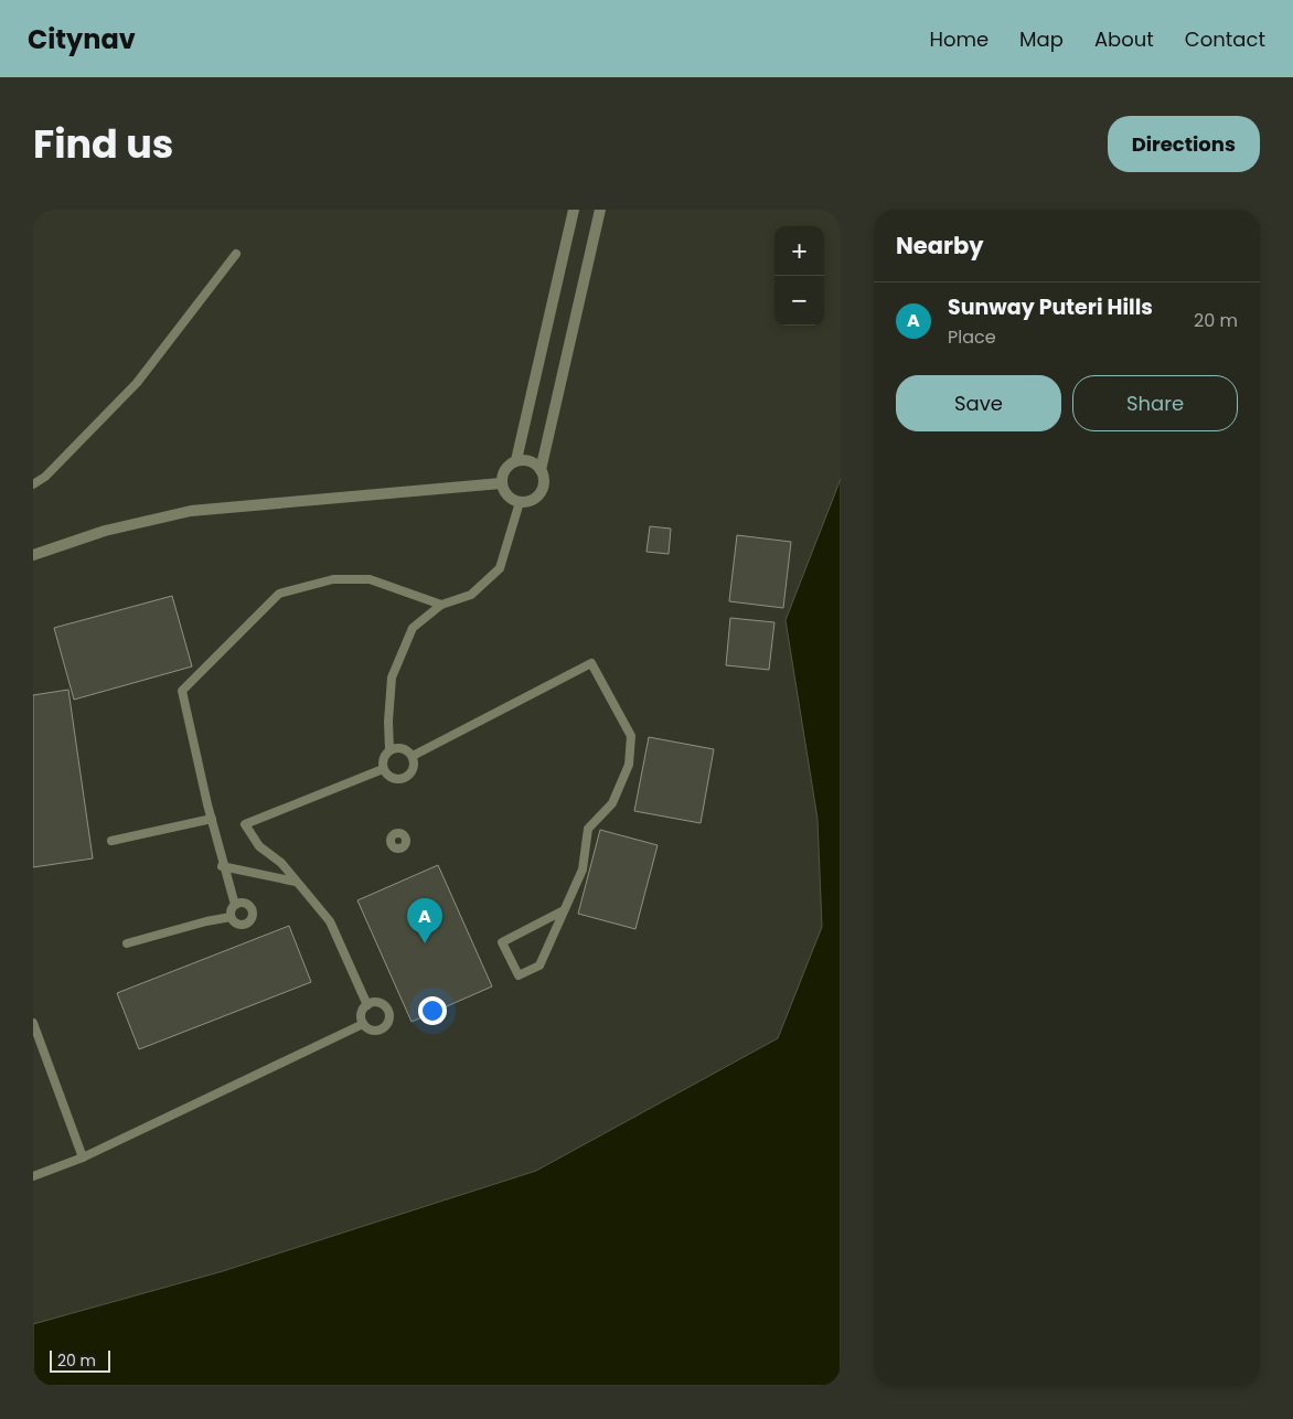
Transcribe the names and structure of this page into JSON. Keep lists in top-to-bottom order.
{
  "scale_bar": "20 m",
  "page": {
    "header": "Citynav",
    "nav": [
      "Home",
      "Map",
      "About",
      "Contact"
    ],
    "title": "Find us",
    "buttons": [
      "Directions",
      ["Save", "Share"]
    ],
    "heading": "Nearby",
    "map_buttons": ["+", "−"],
    "list": [
      {
        "mark": "A",
        "name": "Sunway Puteri Hills",
        "note": "Place",
        "value": "20 m"
      }
    ],
    "pins": "A",
    "scale": "20 m"
  }
}
